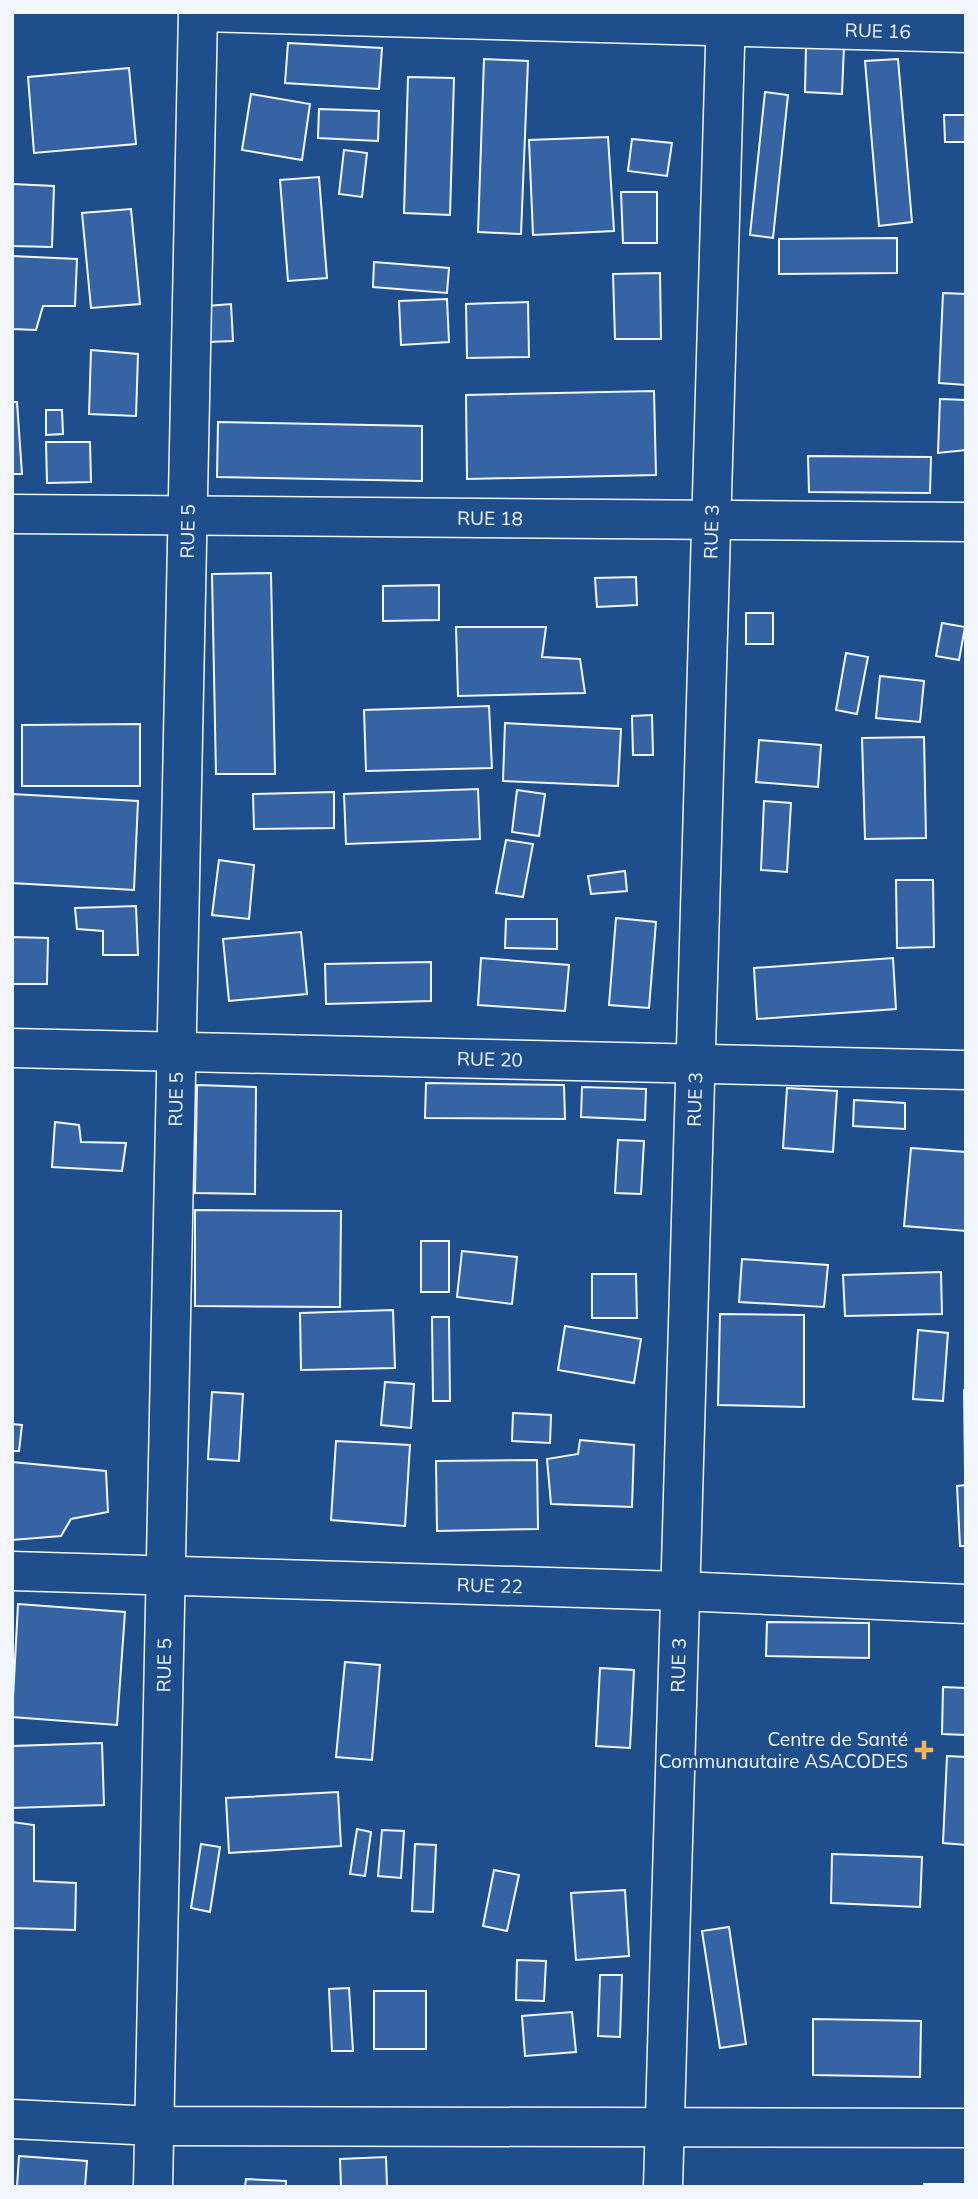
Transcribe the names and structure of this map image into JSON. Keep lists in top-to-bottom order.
{
  "streets": {
    "street": [
      "RUE 16",
      "RUE 18",
      "RUE 5",
      "RUE 3",
      "RUE 20",
      "RUE 22"
    ]
  },
  "crossings": [
    ["RUE 16", "RUE 5"],
    ["RUE 16", "RUE 3"],
    ["RUE 18", "RUE 5"],
    ["RUE 18", "RUE 3"],
    ["RUE 5", "RUE 20"],
    ["RUE 5", "RUE 22"],
    ["RUE 3", "RUE 20"],
    ["RUE 3", "RUE 22"]
  ],
  "places": {
    "health": ["Centre de Santé Communautaire ASACODES"]
  }
}
